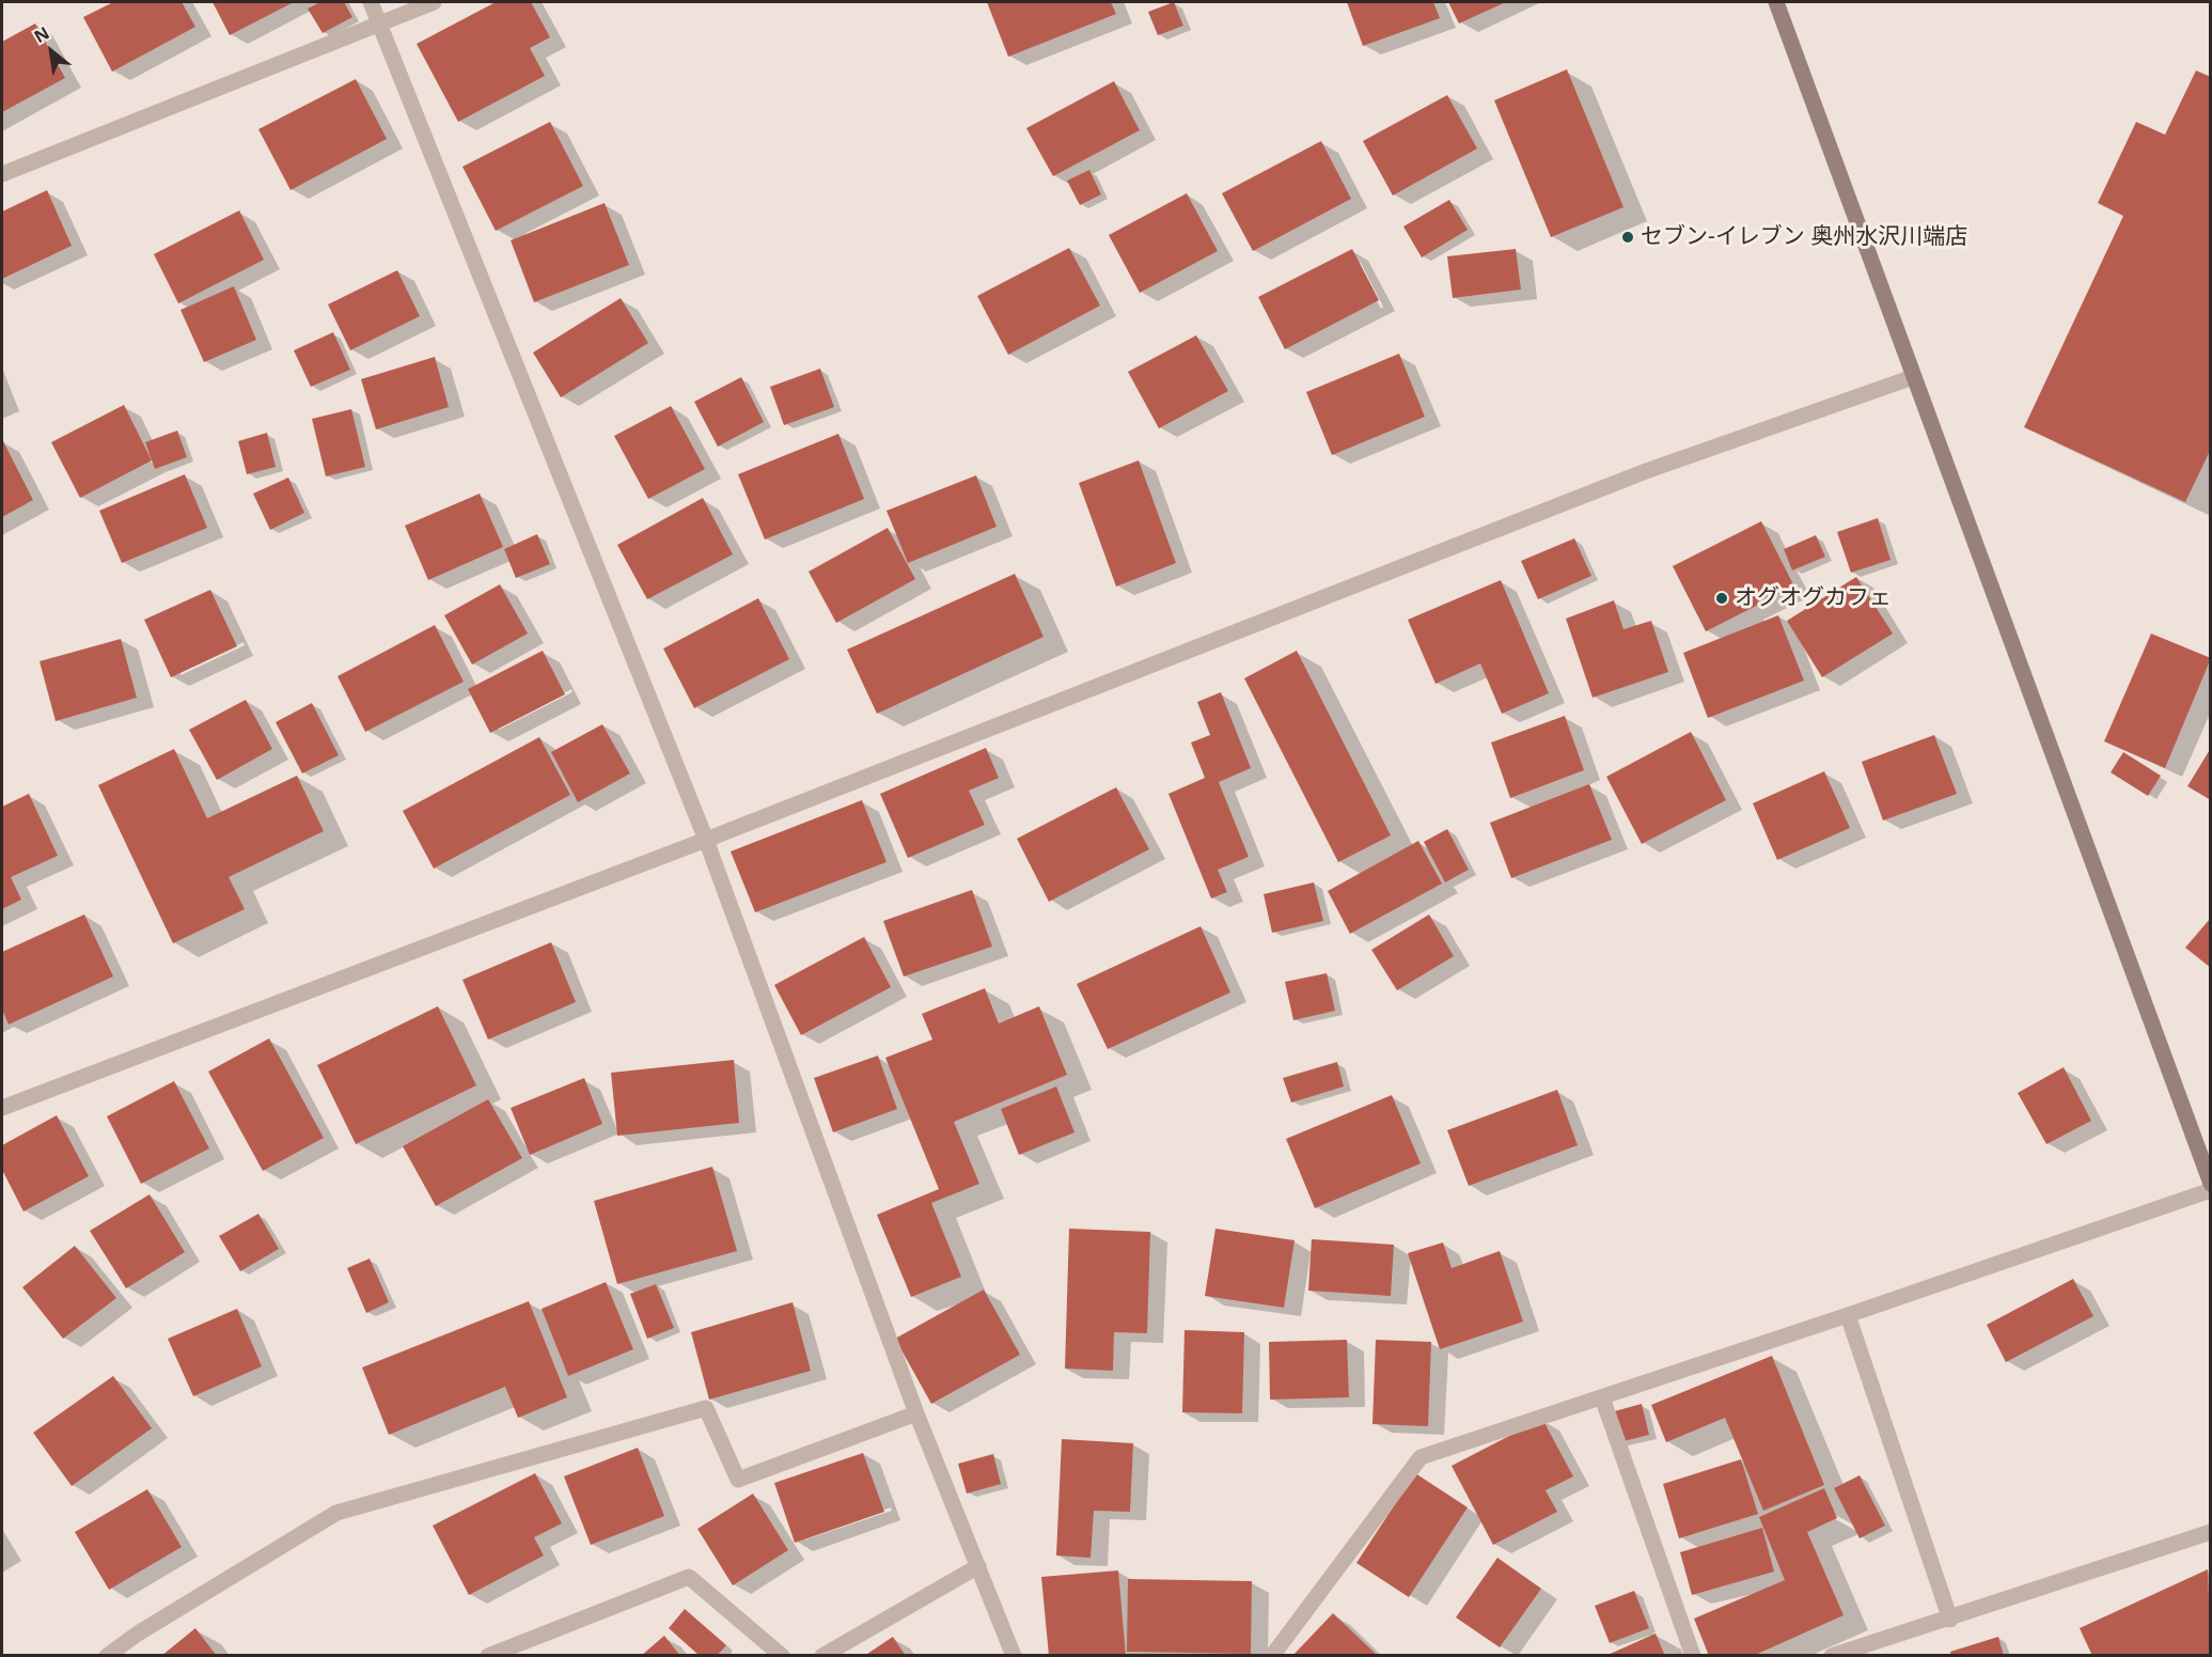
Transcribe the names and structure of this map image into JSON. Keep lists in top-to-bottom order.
{
  "places": ["セブン-イレブン 奥州水沢川端店", "オグオグカフェ"],
  "north": "top left"
}
